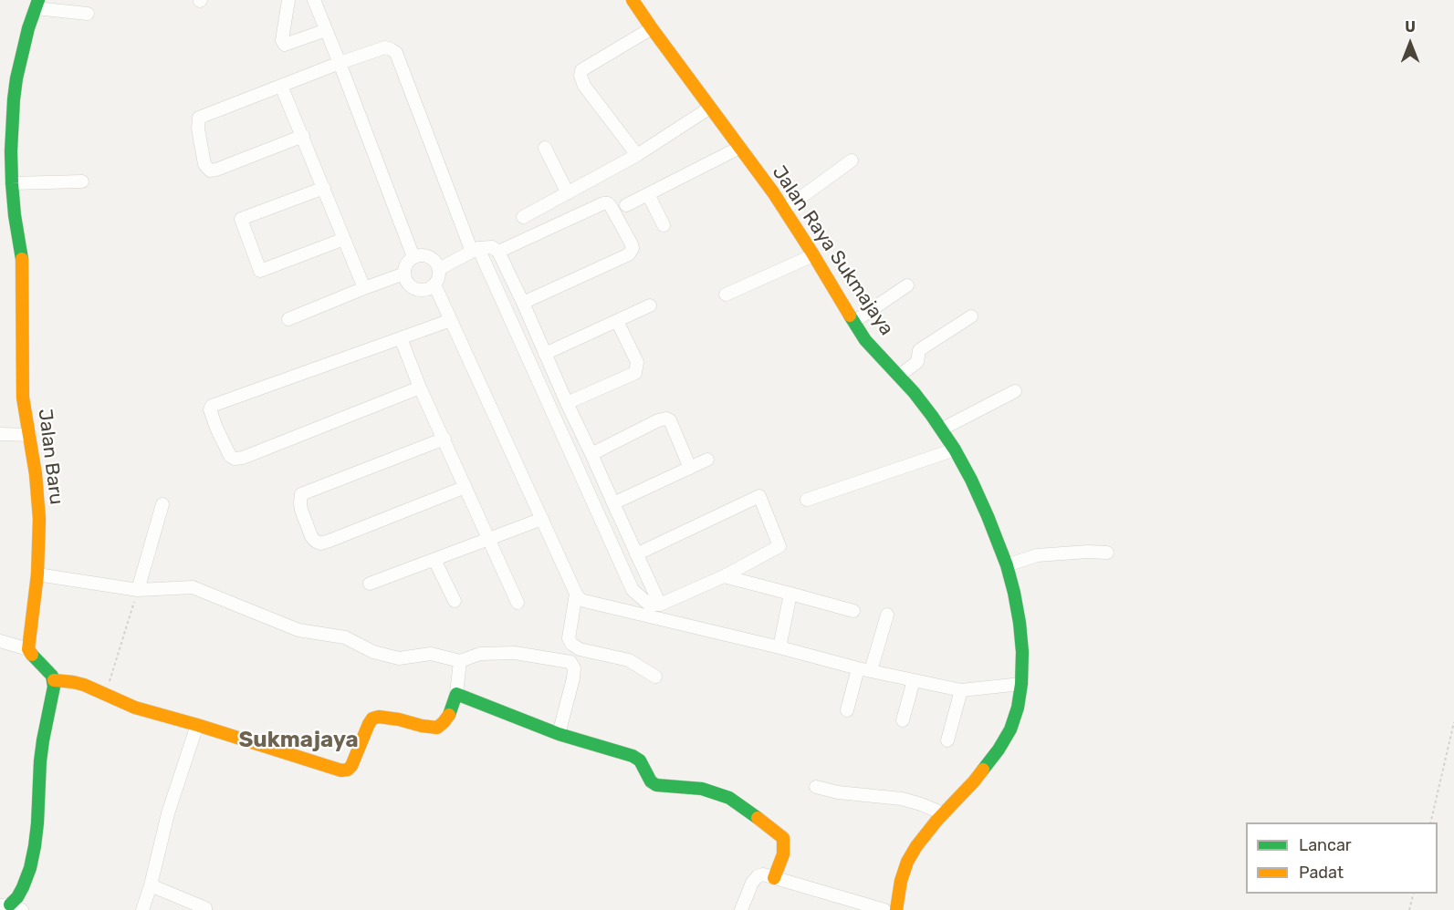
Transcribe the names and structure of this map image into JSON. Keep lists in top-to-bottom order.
{
  "streets": {
    "street": ["Jalan Raya Sukmajaya", "Jalan Baru"]
  },
  "districts": ["Sukmajaya"],
  "legend": ["Lancar", "Padat"],
  "north": "top"
}
